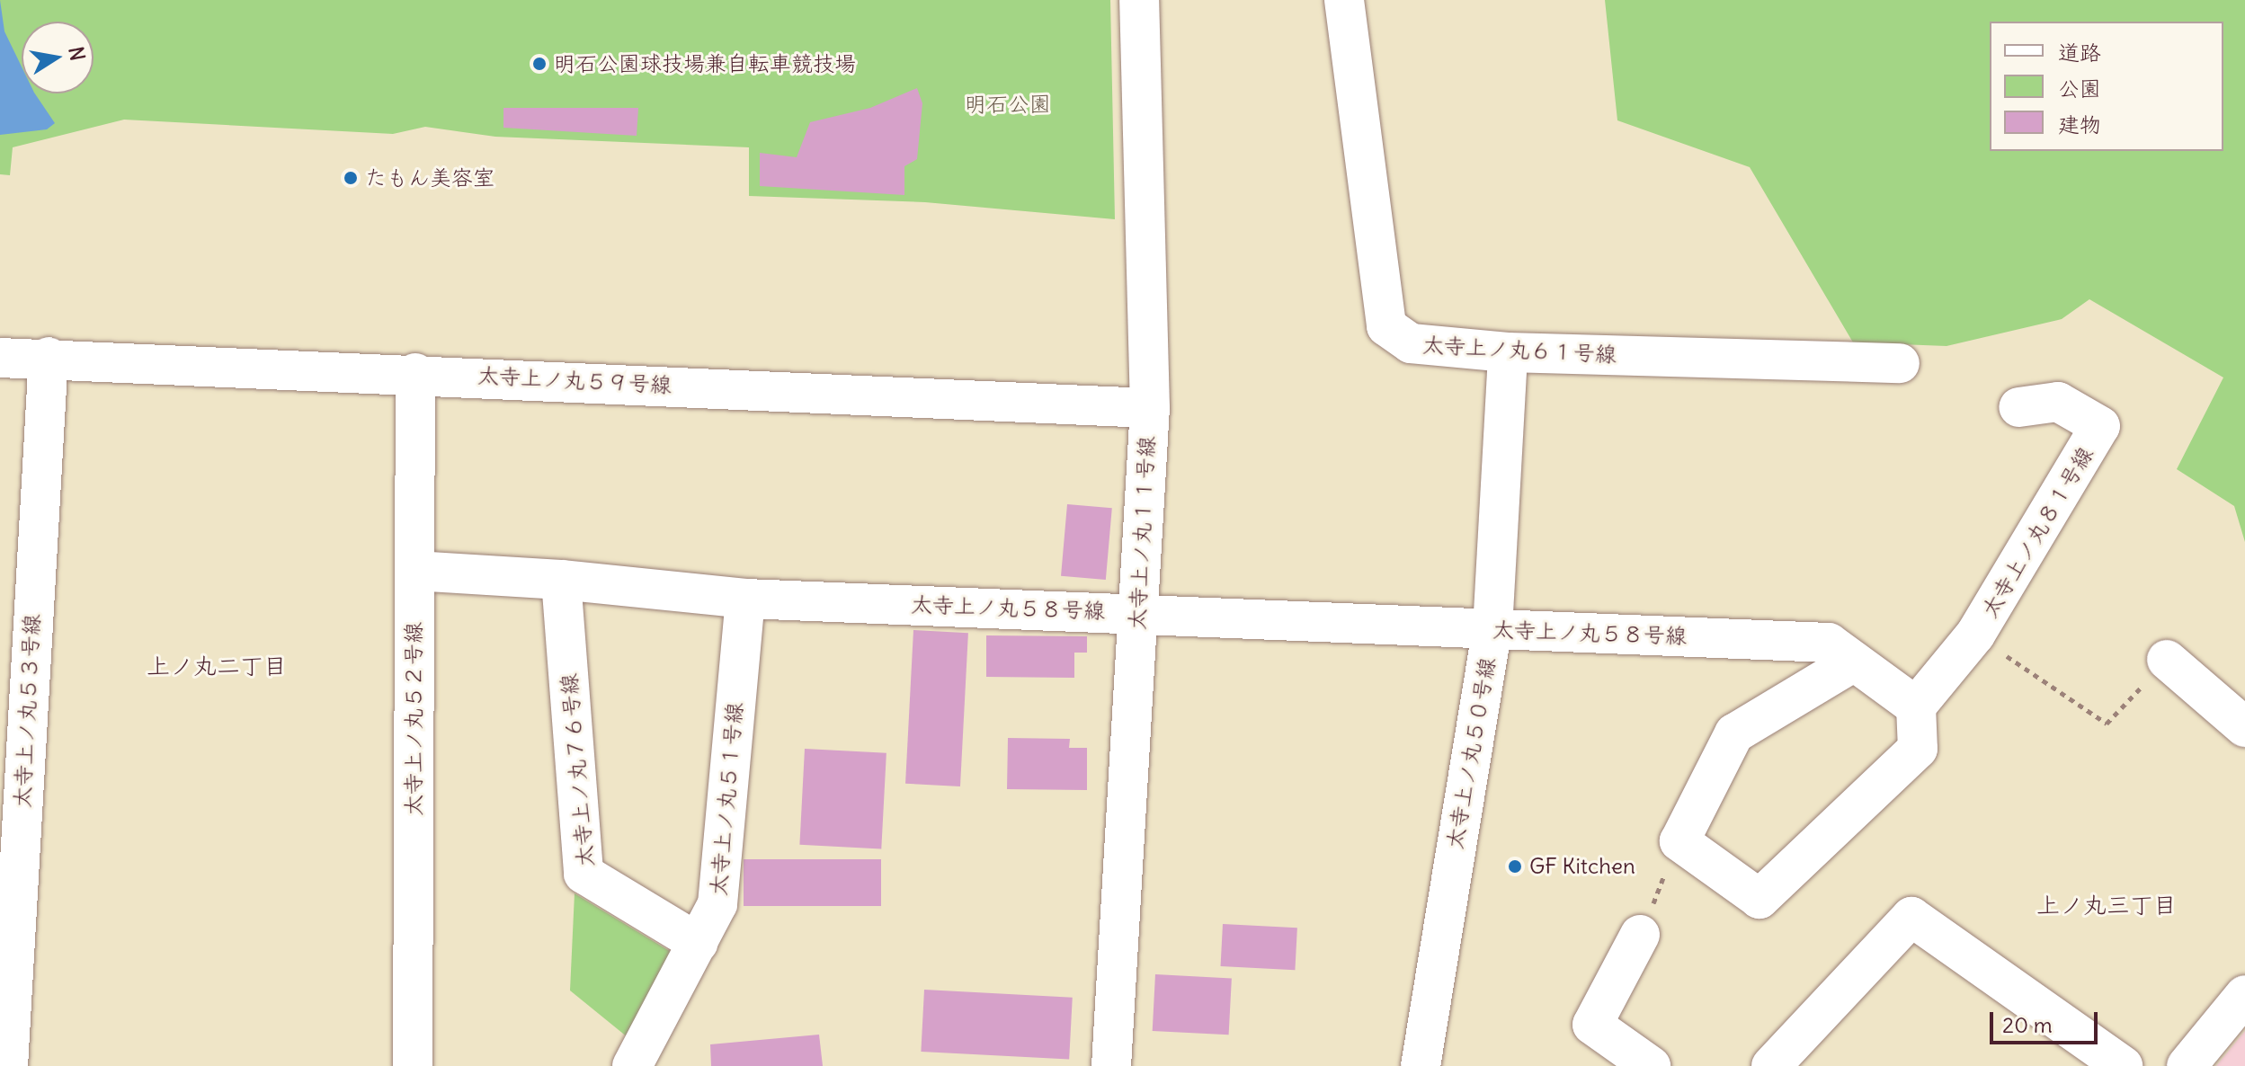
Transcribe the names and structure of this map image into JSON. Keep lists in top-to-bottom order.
{
  "streets": {
    "street": [
      "太寺上ノ丸６１号線",
      "太寺上ノ丸５９号線",
      "太寺上ノ丸８１号線",
      "太寺上ノ丸１１号線",
      "太寺上ノ丸５８号線",
      "太寺上ノ丸５３号線",
      "太寺上ノ丸５２号線",
      "太寺上ノ丸５０号線",
      "太寺上ノ丸７６号線",
      "太寺上ノ丸５１号線"
    ]
  },
  "crossings": [
    ["太寺上ノ丸６１号線", "太寺上ノ丸５０号線"],
    ["太寺上ノ丸５９号線", "太寺上ノ丸１１号線"],
    ["太寺上ノ丸５９号線", "太寺上ノ丸５３号線"],
    ["太寺上ノ丸５９号線", "太寺上ノ丸５２号線"],
    ["太寺上ノ丸８１号線", "太寺上ノ丸５８号線"],
    ["太寺上ノ丸１１号線", "太寺上ノ丸５８号線"],
    ["太寺上ノ丸５８号線", "太寺上ノ丸５２号線"],
    ["太寺上ノ丸５８号線", "太寺上ノ丸５０号線"],
    ["太寺上ノ丸５８号線", "太寺上ノ丸７６号線"],
    ["太寺上ノ丸５８号線", "太寺上ノ丸５１号線"],
    ["太寺上ノ丸７６号線", "太寺上ノ丸５１号線"]
  ],
  "districts": ["上ノ丸二丁目", "上ノ丸三丁目"],
  "parks": ["明石公園"],
  "places": ["明石公園球技場兼自転車競技場", "たもん美容室", "GF Kitchen"],
  "legend": ["道路", "公園", "建物"],
  "scale_bar": "20 m",
  "north": "right"
}
